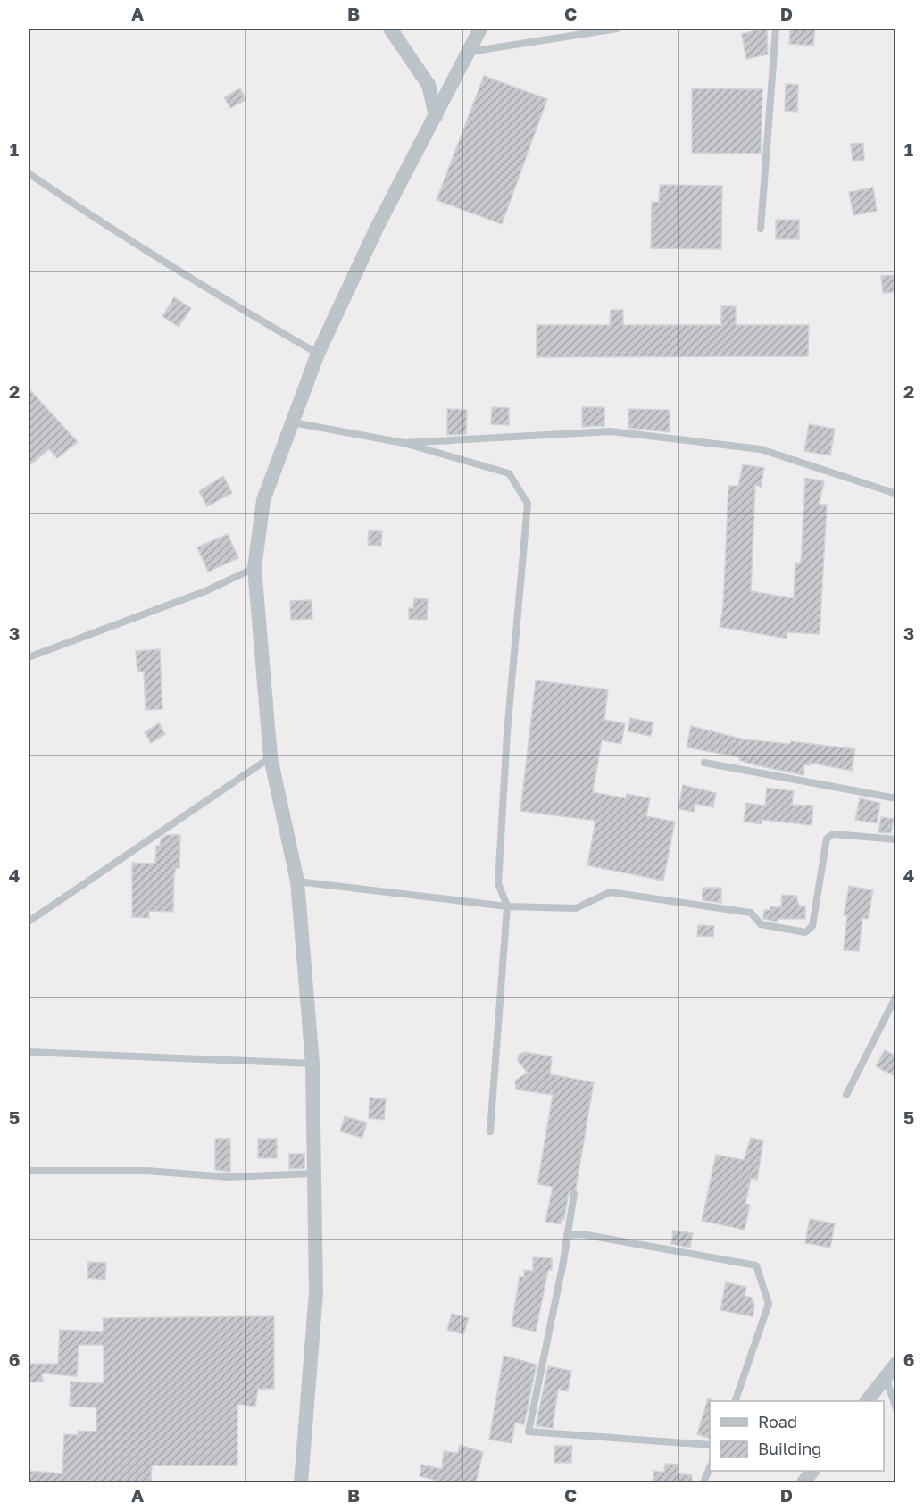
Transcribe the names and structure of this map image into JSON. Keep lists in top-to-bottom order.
{
  "legend": ["Road", "Building"],
  "grid": {
    "columns": [
      "A",
      "B",
      "C",
      "D"
    ],
    "rows": [
      "1",
      "2",
      "3",
      "4",
      "5",
      "6"
    ]
  }
}
